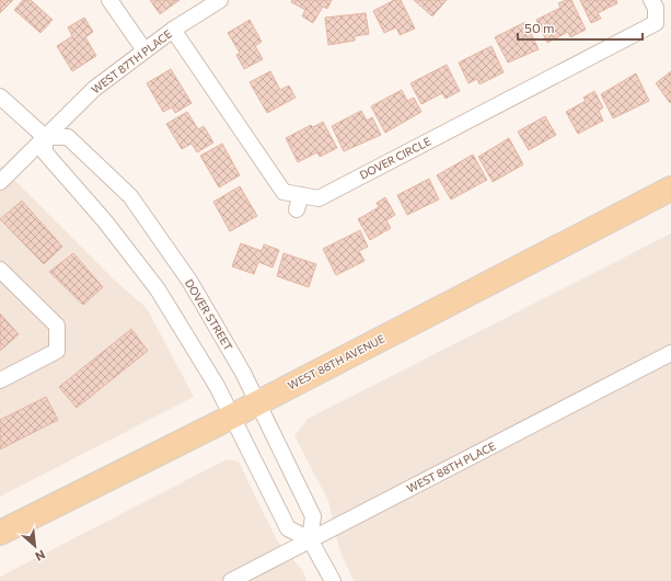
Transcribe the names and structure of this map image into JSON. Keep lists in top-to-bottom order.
{
  "streets": {
    "main road": ["WEST 88TH AVENUE"],
    "street": [
      "WEST 87TH PLACE",
      "DOVER CIRCLE",
      "DOVER STREET",
      "WEST 88TH PLACE"
    ]
  },
  "crossings": [
    ["WEST 87TH PLACE", "DOVER CIRCLE"],
    ["WEST 87TH PLACE", "DOVER STREET"],
    ["DOVER STREET", "WEST 88TH AVENUE"],
    ["DOVER STREET", "WEST 88TH PLACE"]
  ],
  "scale_bar": "50 m",
  "north": "bottom right"
}
